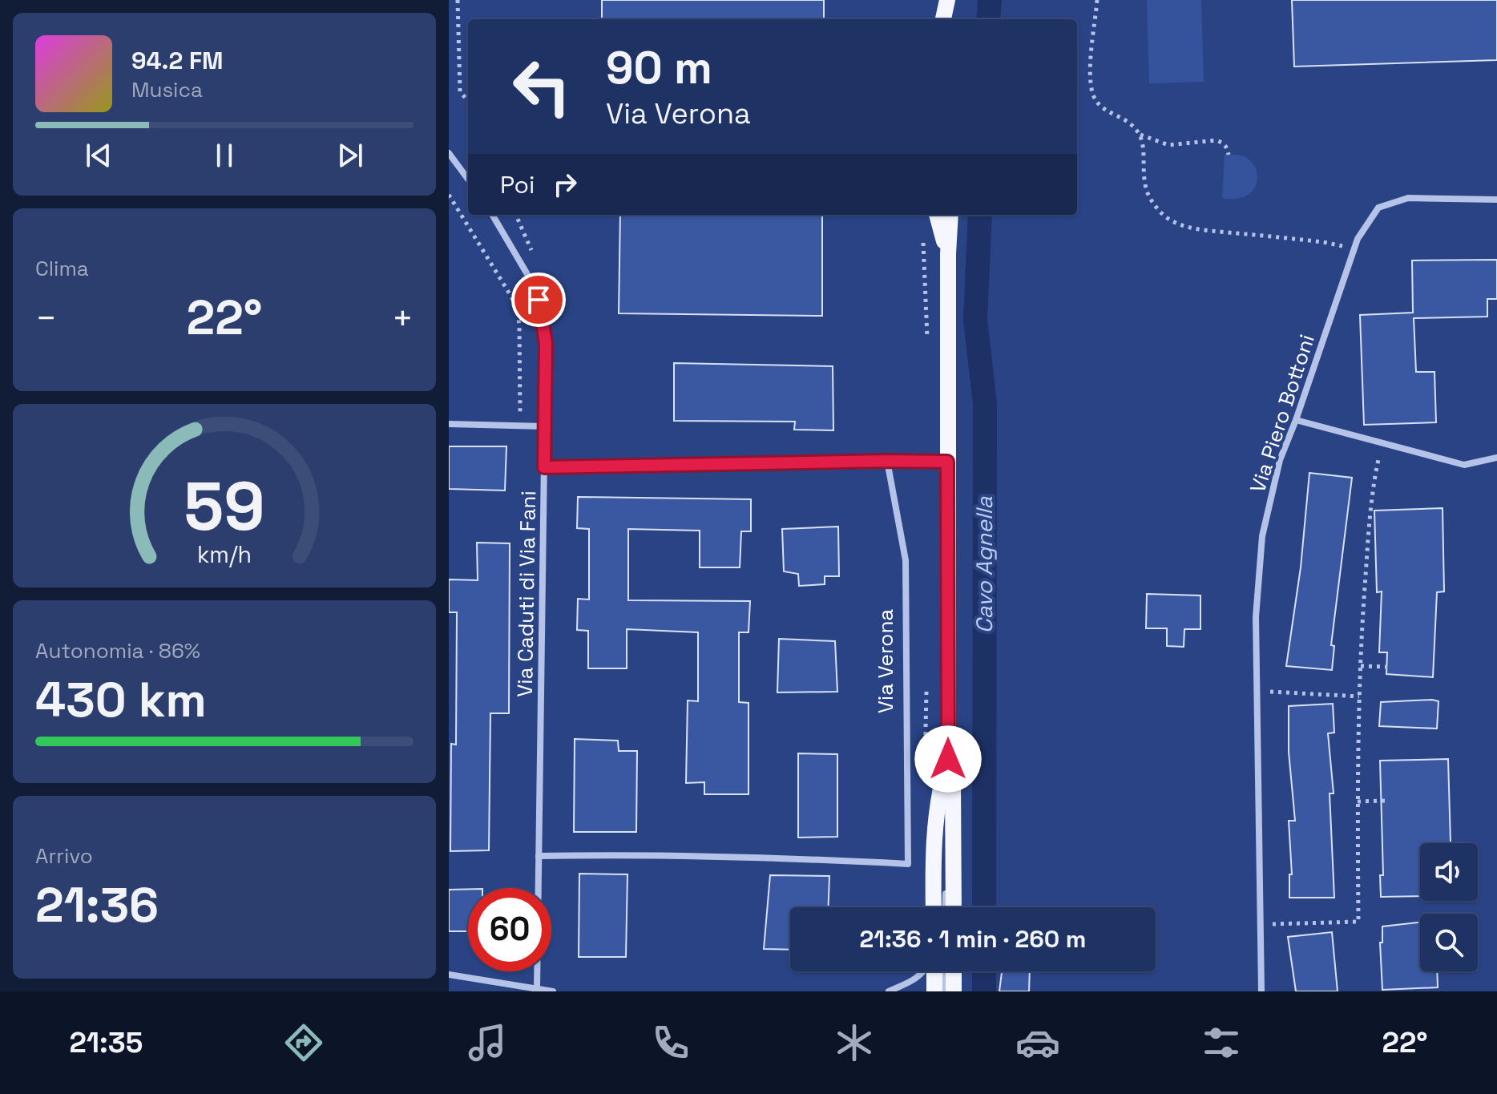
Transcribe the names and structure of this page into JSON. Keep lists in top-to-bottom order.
{
  "streets": {
    "street": ["Via Piero Bottoni", "Via Caduti di Via Fani", "Via Verona"]
  },
  "crossings": [
    ["Via Caduti di Via Fani", "Via Verona"]
  ],
  "water": ["Cavo Agnella"],
  "page": {
    "turn": ["90 m", "Via Verona"],
    "song": ["94.2 FM", "Musica"],
    "then": "Poi",
    "tile": [
      "Clima",
      ["Autonomia · 86%", "430 km"],
      ["Arrivo", "21:36"]
    ],
    "heat": ["−", "22°", "+"],
    "limit": "60",
    "trip": "21:36 · 1 min · 260 m",
    "tabs": ["21:35", "22°"],
    "gauge": ["59", "km/h"]
  }
}
